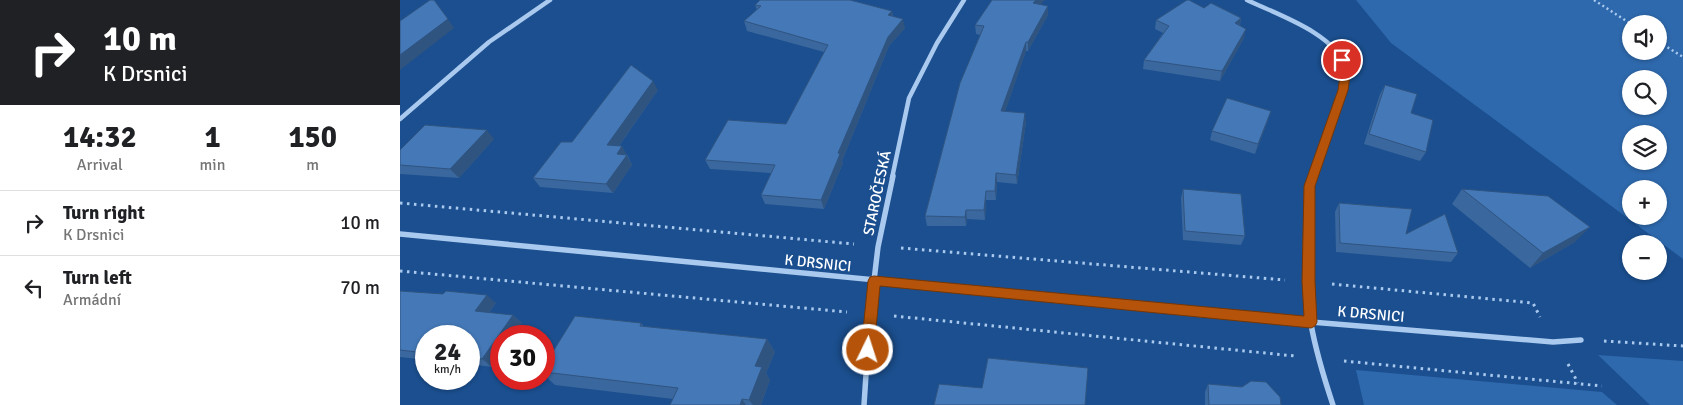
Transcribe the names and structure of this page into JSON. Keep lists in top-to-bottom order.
{
  "streets": {
    "street": ["STAROČESKÁ", "K DRSNICI"]
  },
  "crossings": [
    ["STAROČESKÁ", "K DRSNICI"]
  ],
  "page": {
    "turn": ["10 m", "K Drsnici"],
    "map_buttons": ["+", "−"],
    "eta": [
      "14:32",
      "Arrival",
      "1",
      "min",
      "150",
      "m"
    ],
    "list": [
      {
        "name": "Turn right",
        "note": "K Drsnici",
        "value": "10 m"
      },
      {
        "name": "Turn left",
        "note": "Armádní",
        "value": "70 m"
      }
    ],
    "speed": "24 km/h",
    "limit": "30"
  }
}
